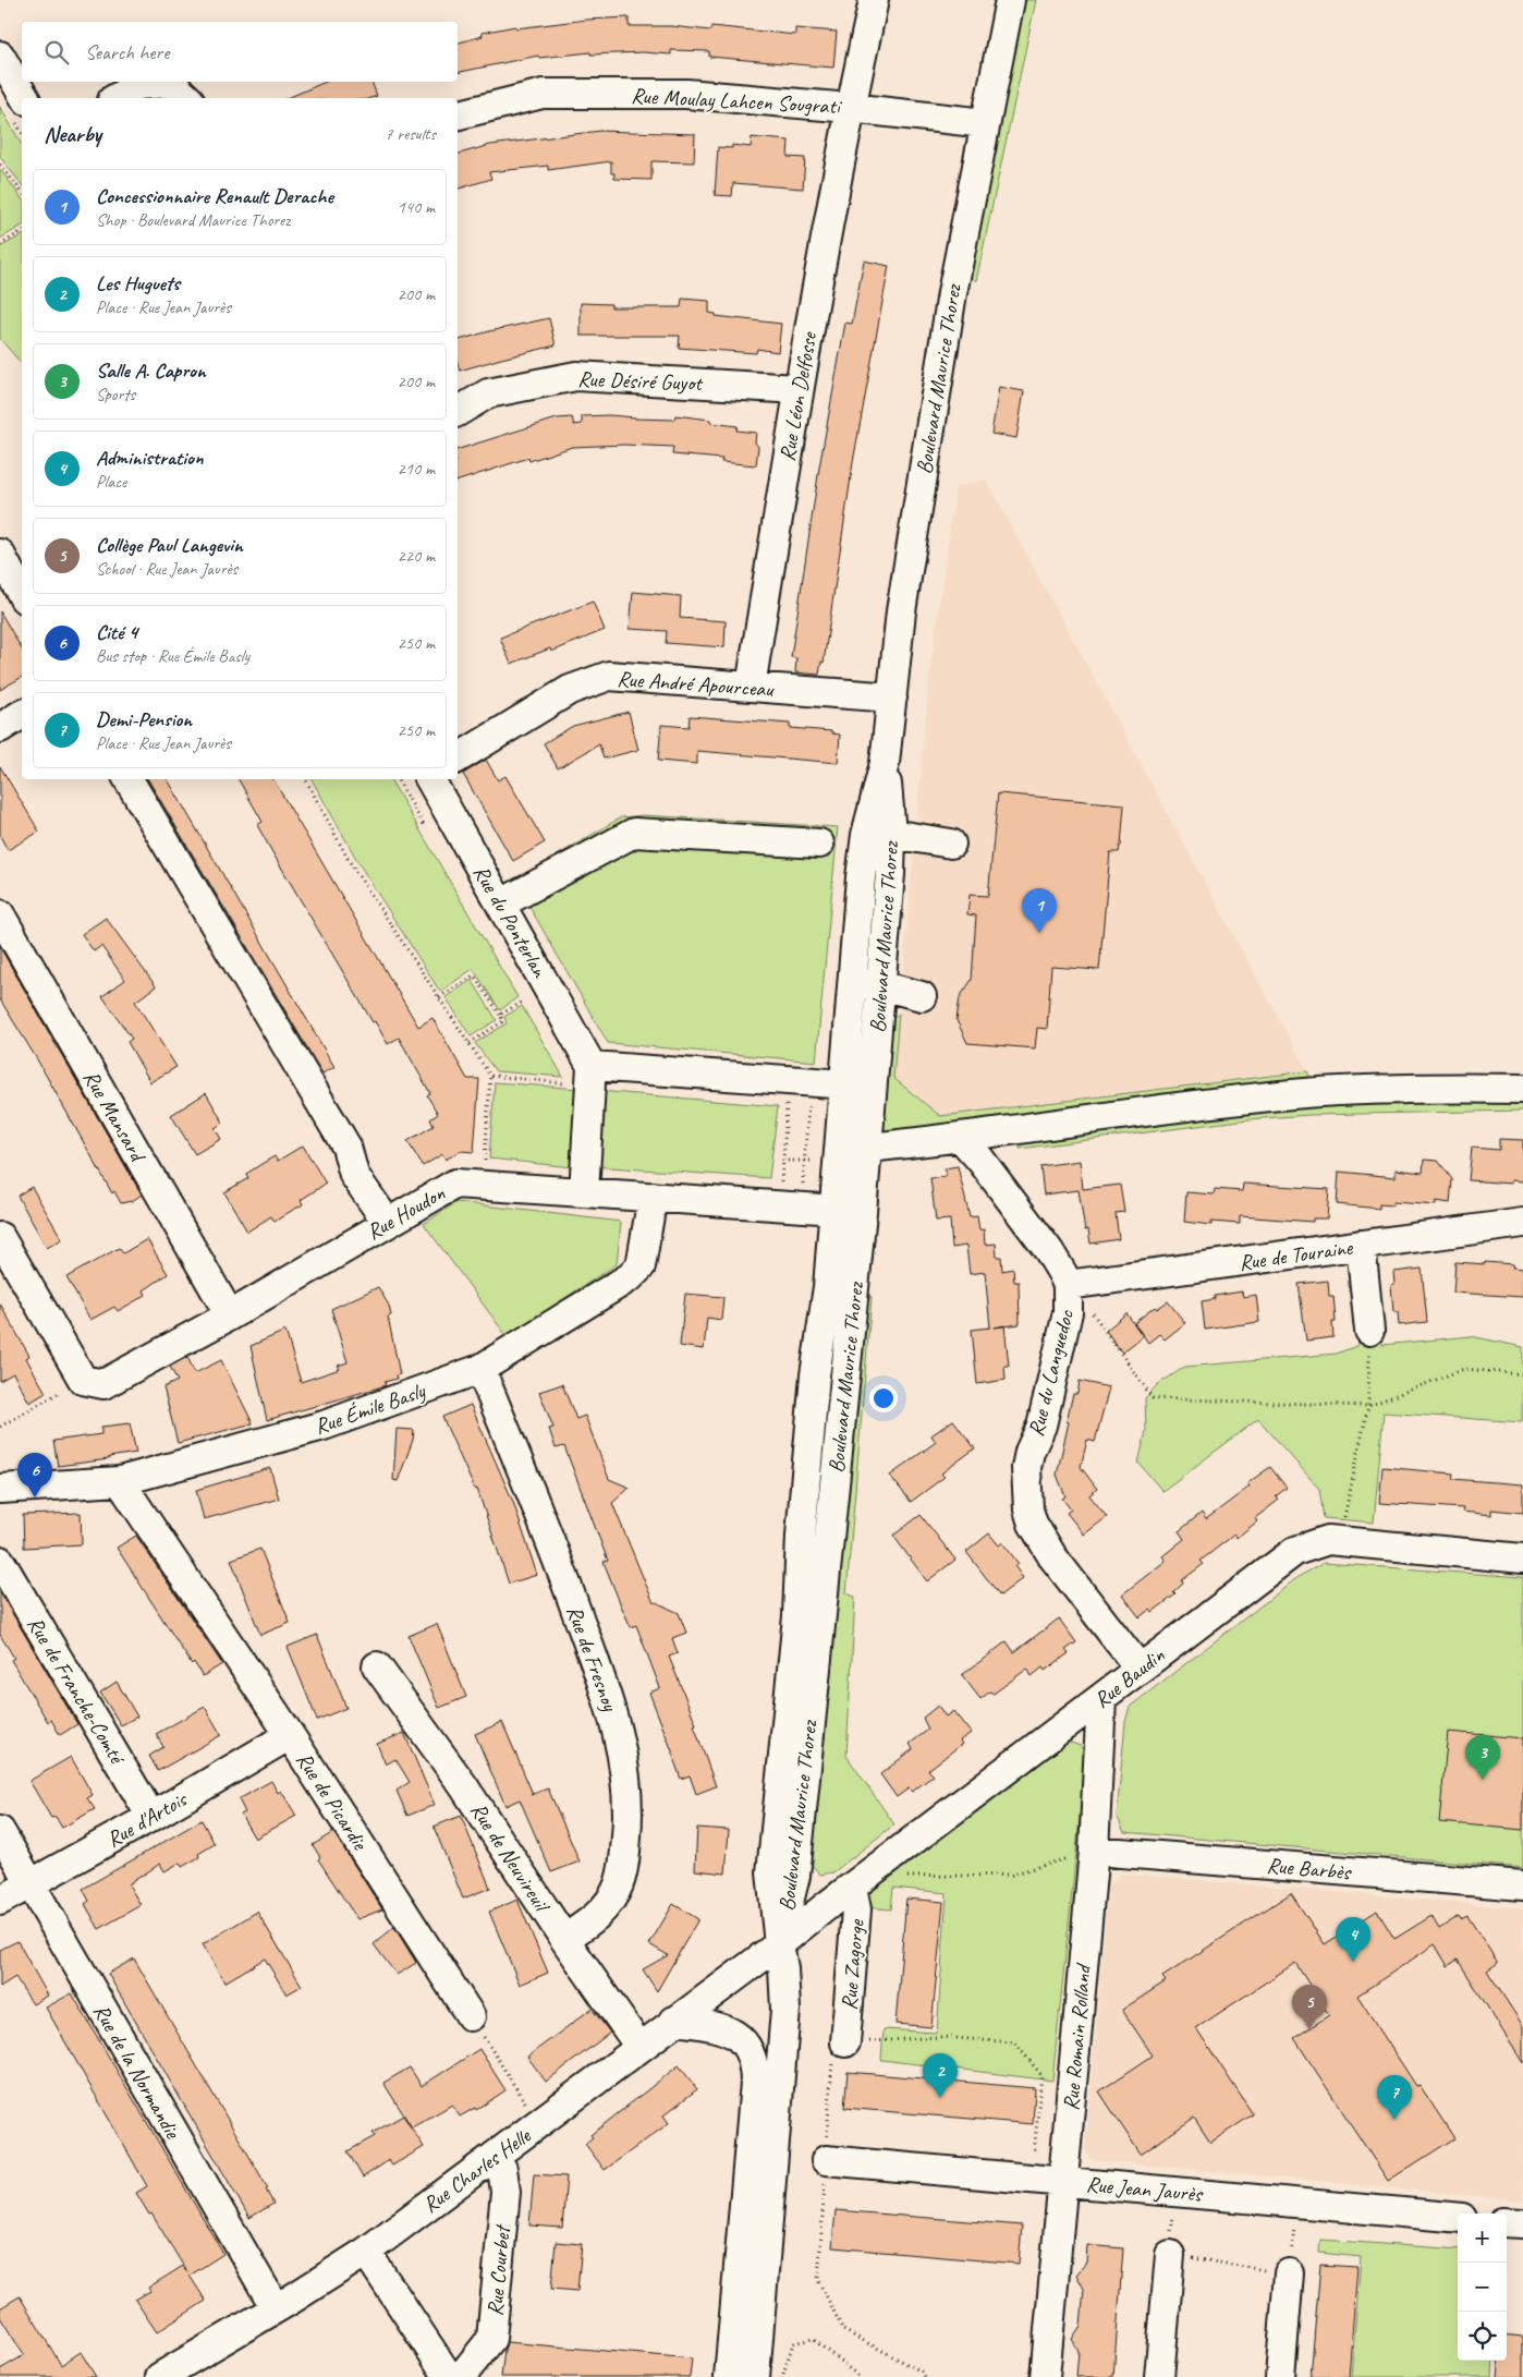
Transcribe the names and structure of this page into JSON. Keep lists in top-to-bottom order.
{
  "streets": {
    "street": [
      "Rue Moulay Lahcen Sougrati",
      "Boulevard Maurice Thorez",
      "Rue Désiré Guyot",
      "Rue Léon Delfosse",
      "Rue André Apourceau",
      "Rue du Ponterlan",
      "Rue Mansard",
      "Rue Houdon",
      "Rue de Touraine",
      "Rue du Languedoc",
      "Rue Émile Basly",
      "Rue de Fresnoy",
      "Rue Baudin",
      "Rue de Franche-Comté",
      "Rue de Picardie",
      "Rue d'Artois",
      "Rue de Neuvireuil",
      "Rue Barbès",
      "Rue Zagorge",
      "Rue Romain Rolland",
      "Rue de la Normandie",
      "Rue Charles Helle",
      "Rue Jean Jaurès",
      "Rue Courbet"
    ]
  },
  "crossings": [
    ["Rue Moulay Lahcen Sougrati", "Boulevard Maurice Thorez"],
    ["Rue Moulay Lahcen Sougrati", "Rue Léon Delfosse"],
    ["Boulevard Maurice Thorez", "Rue André Apourceau"],
    ["Boulevard Maurice Thorez", "Rue Houdon"],
    ["Boulevard Maurice Thorez", "Rue Baudin"],
    ["Boulevard Maurice Thorez", "Rue Charles Helle"],
    ["Rue Désiré Guyot", "Rue Léon Delfosse"],
    ["Rue Léon Delfosse", "Rue André Apourceau"],
    ["Rue Mansard", "Rue Houdon"],
    ["Rue Houdon", "Rue Émile Basly"],
    ["Rue de Touraine", "Rue du Languedoc"],
    ["Rue du Languedoc", "Rue Baudin"],
    ["Rue Émile Basly", "Rue de Fresnoy"],
    ["Rue Émile Basly", "Rue de Picardie"],
    ["Rue de Fresnoy", "Rue de Neuvireuil"],
    ["Rue Baudin", "Rue Zagorge"],
    ["Rue Baudin", "Rue Romain Rolland"],
    ["Rue Baudin", "Rue Charles Helle"],
    ["Rue de Franche-Comté", "Rue d'Artois"],
    ["Rue de Picardie", "Rue d'Artois"],
    ["Rue d'Artois", "Rue de la Normandie"],
    ["Rue de Neuvireuil", "Rue Charles Helle"],
    ["Rue Barbès", "Rue Romain Rolland"],
    ["Rue Romain Rolland", "Rue Jean Jaurès"],
    ["Rue de la Normandie", "Rue Charles Helle"],
    ["Rue Charles Helle", "Rue Courbet"]
  ],
  "page": {
    "search": "Search here",
    "heading": ["Nearby", "7 results"],
    "list": [
      {
        "mark": "1",
        "name": "Concessionnaire Renault Derache",
        "note": "Shop · Boulevard Maurice Thorez",
        "value": "140 m"
      },
      {
        "mark": "2",
        "name": "Les Huguets",
        "note": "Place · Rue Jean Jaurès",
        "value": "200 m"
      },
      {
        "mark": "3",
        "name": "Salle A. Capron",
        "note": "Sports",
        "value": "200 m"
      },
      {
        "mark": "4",
        "name": "Administration",
        "note": "Place",
        "value": "210 m"
      },
      {
        "mark": "5",
        "name": "Collège Paul Langevin",
        "note": "School · Rue Jean Jaurès",
        "value": "220 m"
      },
      {
        "mark": "6",
        "name": "Cité 4",
        "note": "Bus stop · Rue Émile Basly",
        "value": "250 m"
      },
      {
        "mark": "7",
        "name": "Demi-Pension",
        "note": "Place · Rue Jean Jaurès",
        "value": "250 m"
      }
    ],
    "pins": [
      "1",
      "6",
      "3",
      "4",
      "5",
      "2",
      "7"
    ],
    "map_buttons": ["+", "−"]
  }
}
